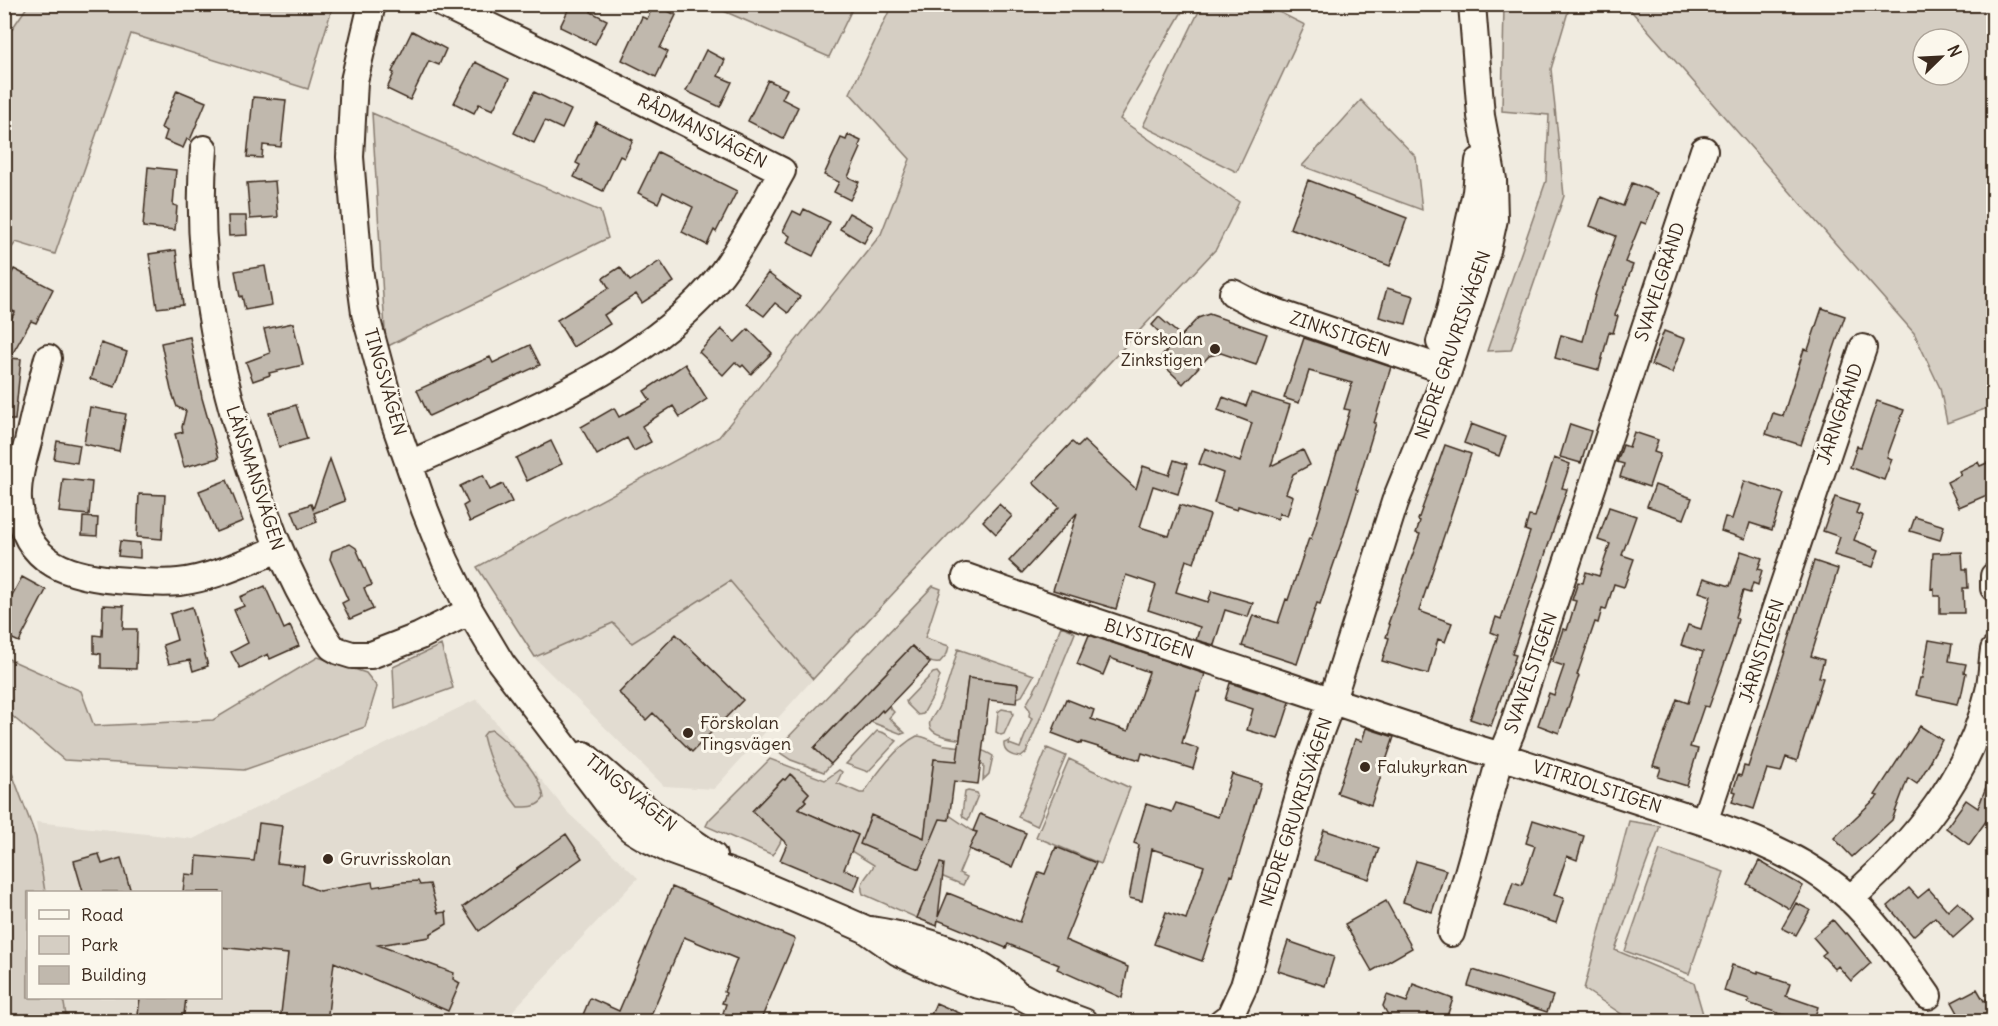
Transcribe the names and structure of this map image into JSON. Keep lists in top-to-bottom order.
{
  "streets": {
    "street": [
      "RÅDMANSVÄGEN",
      "SVAVELGRÄND",
      "ZINKSTIGEN",
      "NEDRE GRUVRISVÄGEN",
      "TINGSVÄGEN",
      "JÄRNGRÄND",
      "LÄNSMANSVÄGEN",
      "BLYSTIGEN",
      "JÄRNSTIGEN",
      "SVAVELSTIGEN",
      "VITRIOLSTIGEN"
    ]
  },
  "crossings": [
    ["RÅDMANSVÄGEN", "TINGSVÄGEN"],
    ["SVAVELGRÄND", "SVAVELSTIGEN"],
    ["ZINKSTIGEN", "NEDRE GRUVRISVÄGEN"],
    ["NEDRE GRUVRISVÄGEN", "BLYSTIGEN"],
    ["NEDRE GRUVRISVÄGEN", "VITRIOLSTIGEN"],
    ["TINGSVÄGEN", "LÄNSMANSVÄGEN"],
    ["JÄRNGRÄND", "JÄRNSTIGEN"],
    ["BLYSTIGEN", "VITRIOLSTIGEN"],
    ["JÄRNSTIGEN", "VITRIOLSTIGEN"],
    ["SVAVELSTIGEN", "VITRIOLSTIGEN"]
  ],
  "places": [
    "Förskolan Zinkstigen",
    "Förskolan Tingsvägen",
    "Falukyrkan",
    "Gruvrisskolan"
  ],
  "legend": ["Road", "Park", "Building"],
  "north": "top right"
}
